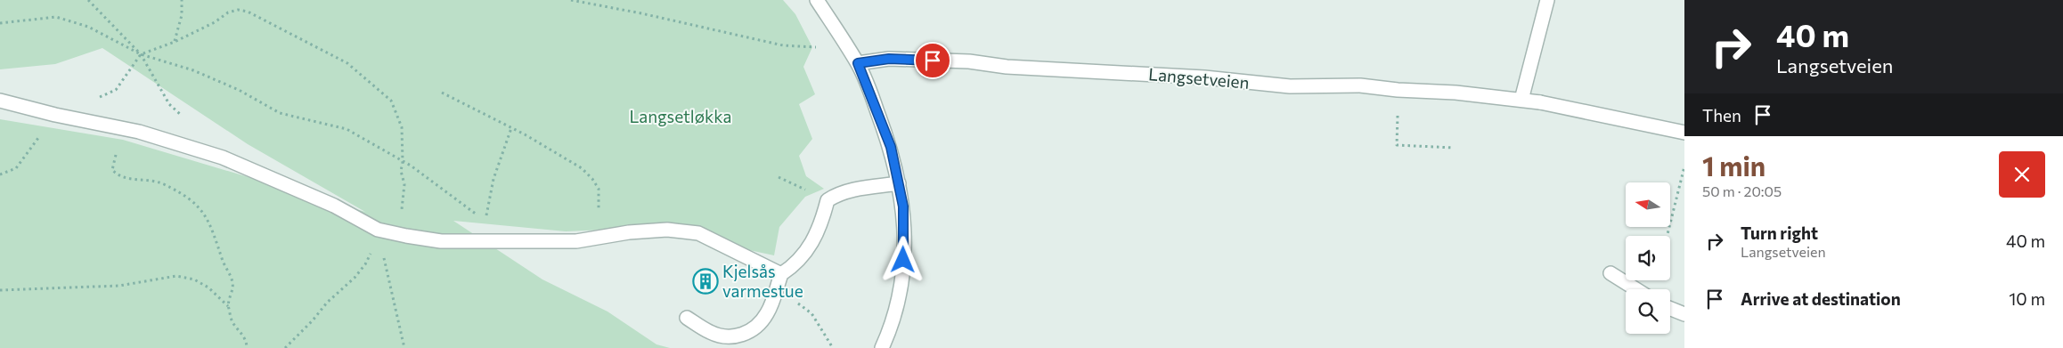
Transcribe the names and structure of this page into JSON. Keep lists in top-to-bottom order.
{
  "streets": {
    "street": ["Langsetveien"]
  },
  "parks": ["Langsetløkka"],
  "places": {
    "building": ["Kjelsås varmestue"]
  },
  "north": "left",
  "page": {
    "turn": ["40 m", "Langsetveien"],
    "then": "Then",
    "heading": ["1 min", "50 m · 20:05"],
    "list": [
      {
        "name": "Turn right",
        "note": "Langsetveien",
        "value": "40 m"
      },
      {
        "name": "Arrive at destination",
        "value": "10 m"
      }
    ]
  }
}
